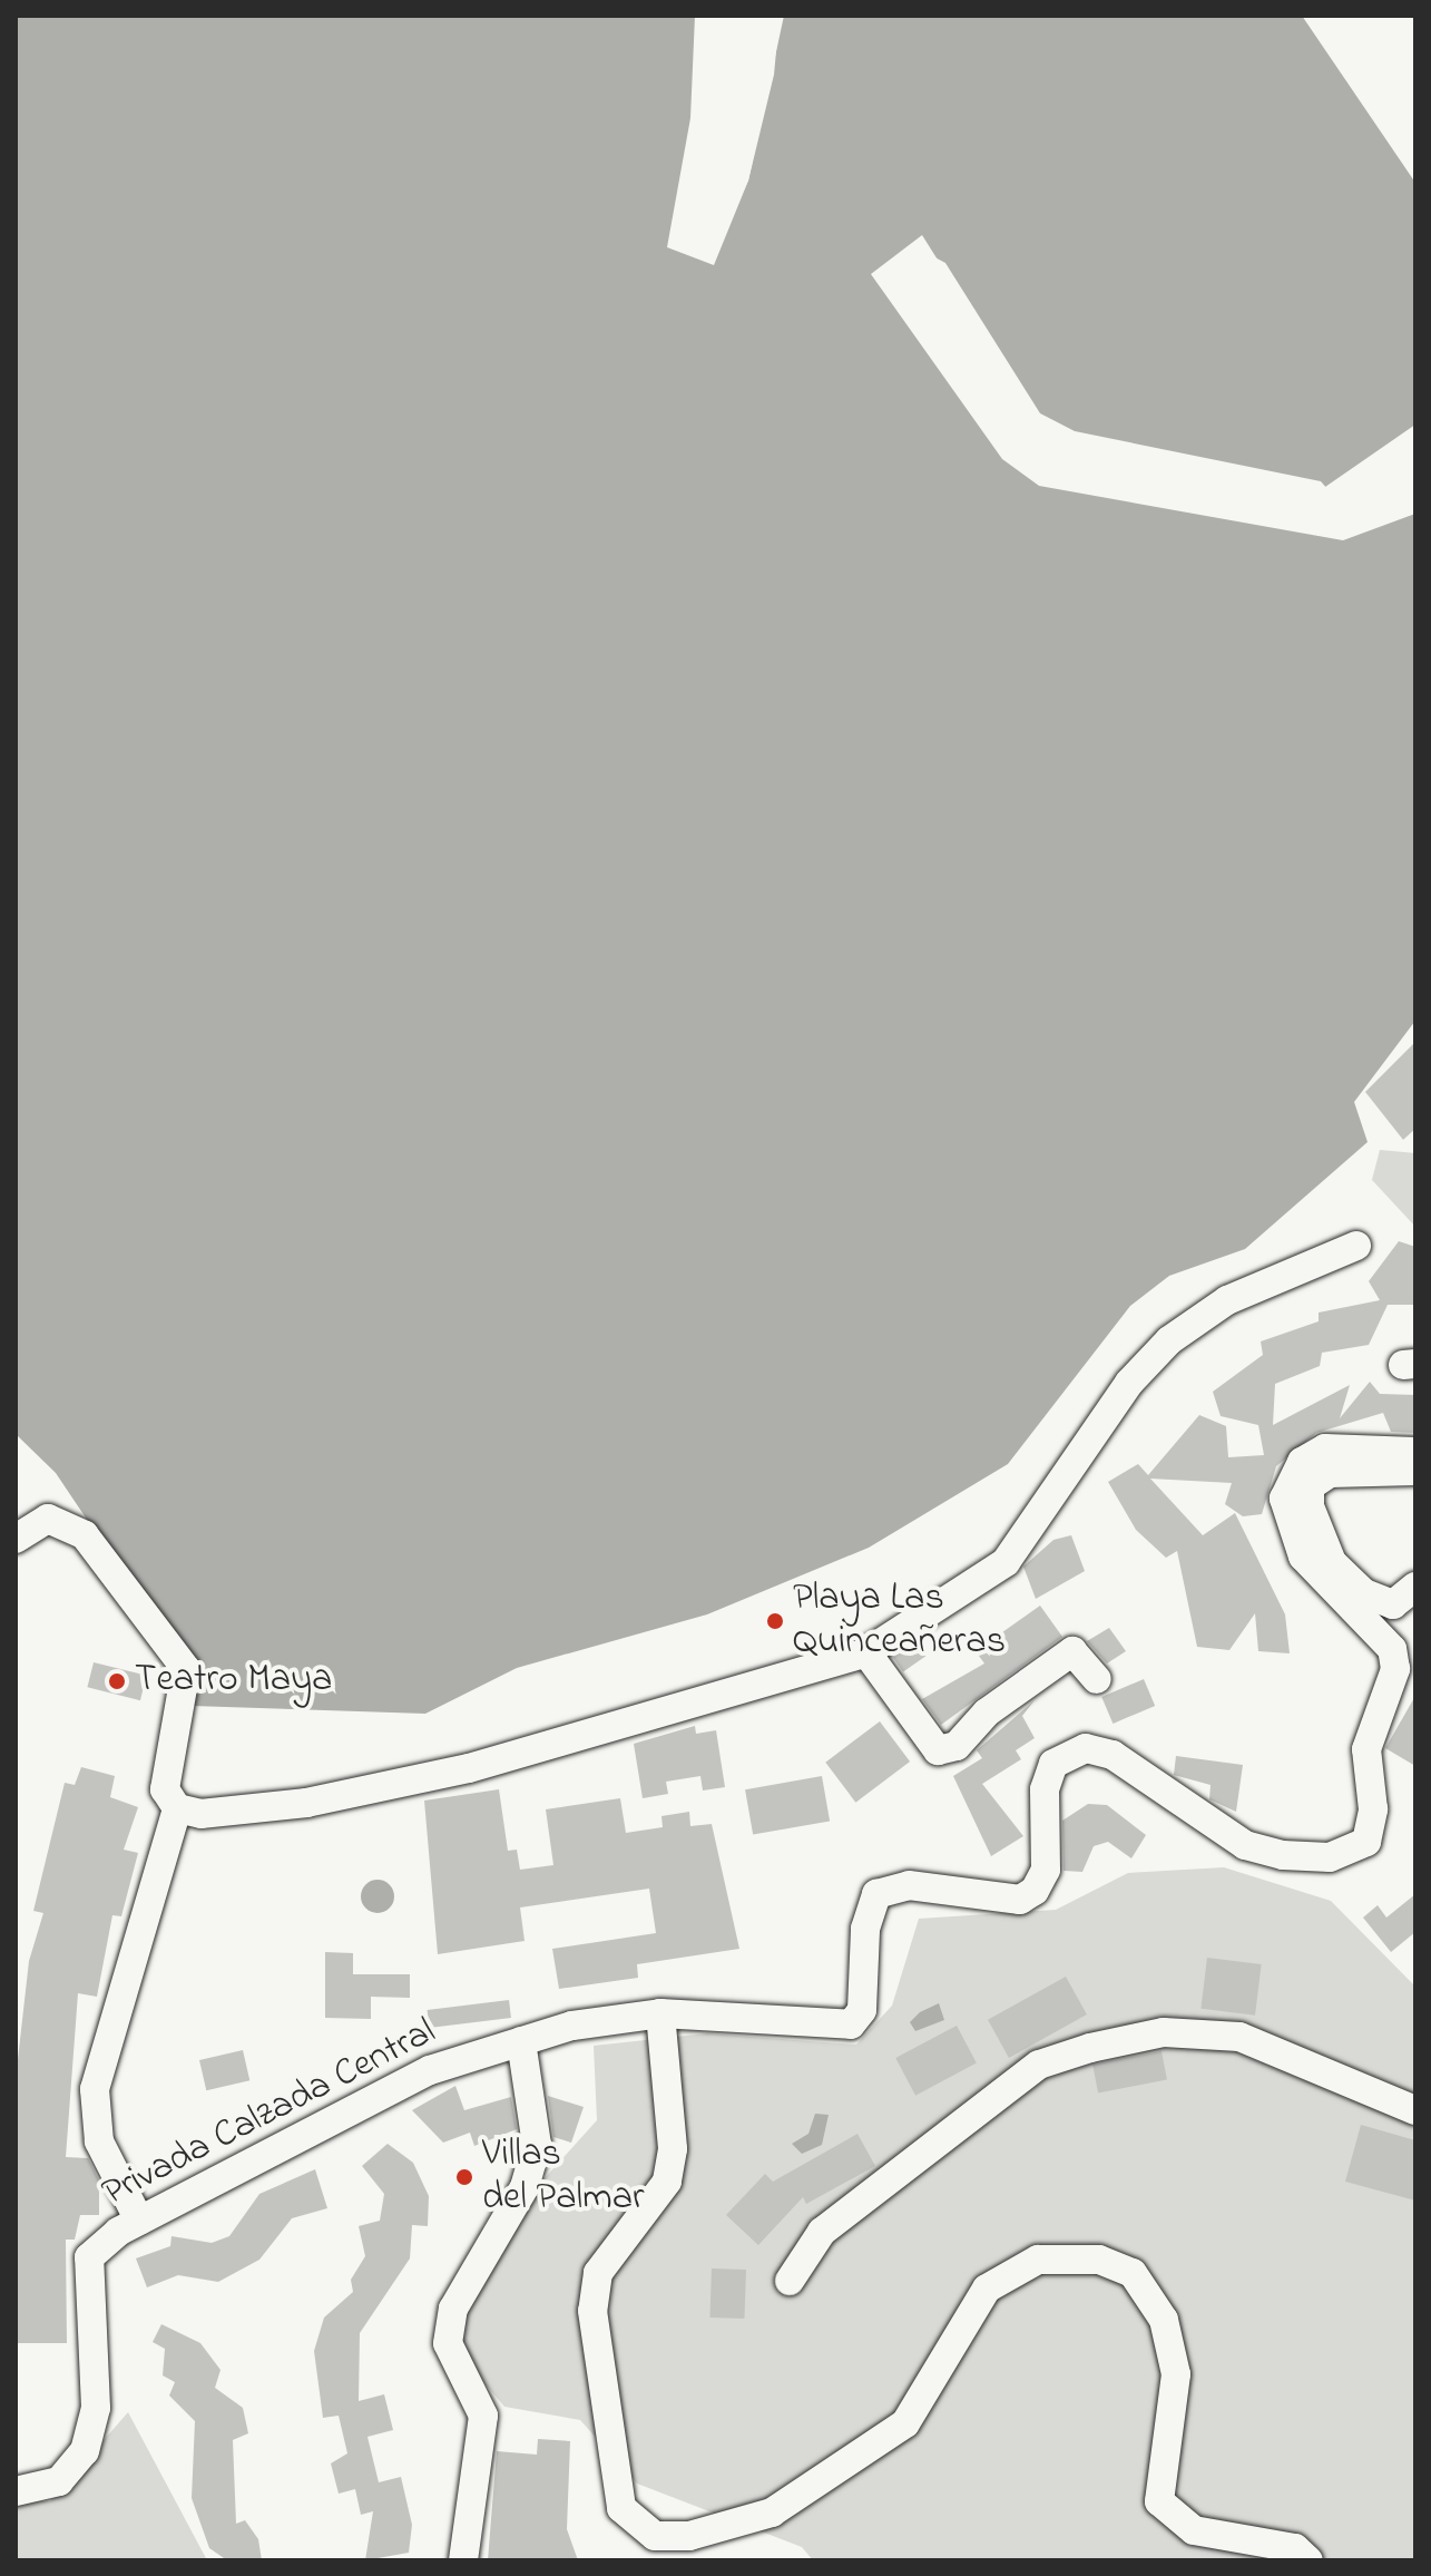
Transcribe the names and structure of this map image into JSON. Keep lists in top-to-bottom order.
{
  "streets": {
    "street": ["Privada Calzada Central"]
  },
  "places": ["Playa Las Quinceañeras", "Teatro Maya", "Villas del Palmar"]
}
